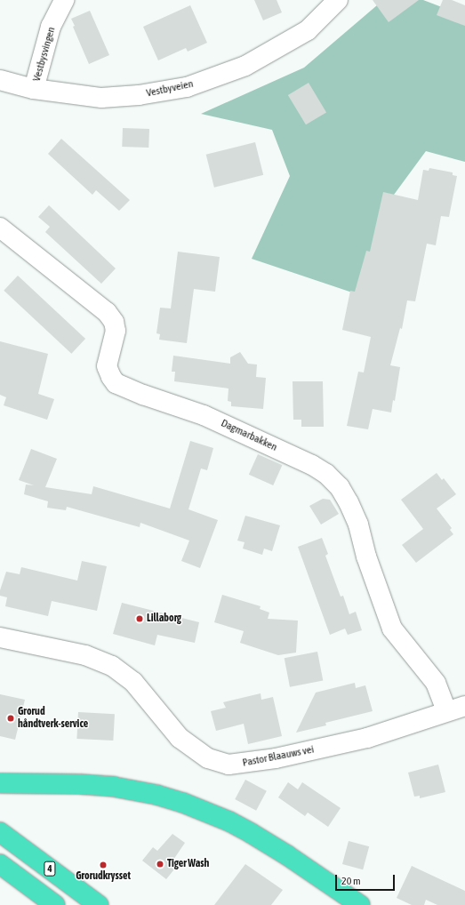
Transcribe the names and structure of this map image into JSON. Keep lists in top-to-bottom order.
{
  "streets": {
    "highway": ["4"],
    "street": [
      "Vestbysvingen",
      "Vestbyveien",
      "Dagmarbakken",
      "Pastor Blaauws vei"
    ]
  },
  "crossings": [
    ["Vestbysvingen", "Vestbyveien"],
    ["Dagmarbakken", "Pastor Blaauws vei"]
  ],
  "places": [
    "Lillaborg",
    "Grorud håndtverk-service",
    "Tiger Wash",
    "Grorudkrysset"
  ],
  "scale_bar": "20 m"
}
